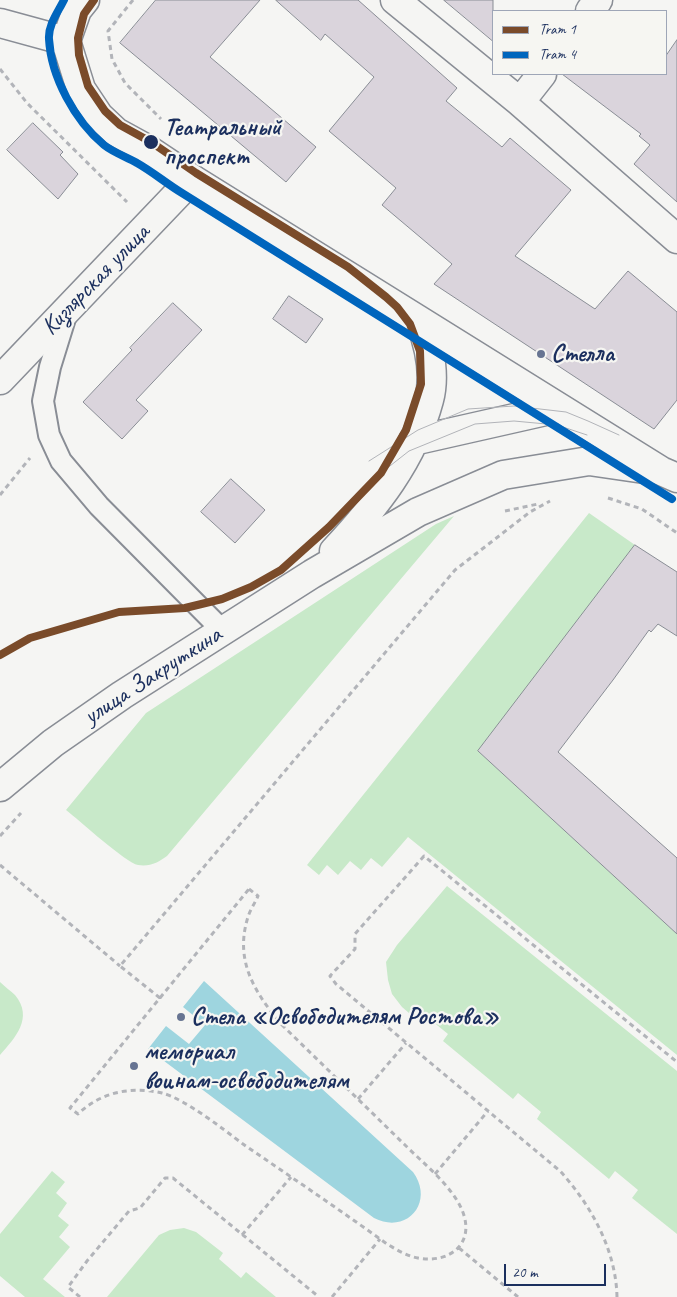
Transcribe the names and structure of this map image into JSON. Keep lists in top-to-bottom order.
{
  "streets": {
    "street": ["Кизлярская улица", "улица Закруткина"]
  },
  "places": [
    "Театральный проспект",
    "Стелла",
    "Стела «Освободителям Ростова»",
    "мемориал воинам-освободителям"
  ],
  "lines": ["tram line 1", "tram line 4"],
  "legend": ["Tram 1", "Tram 4"],
  "scale_bar": "20 m"
}
